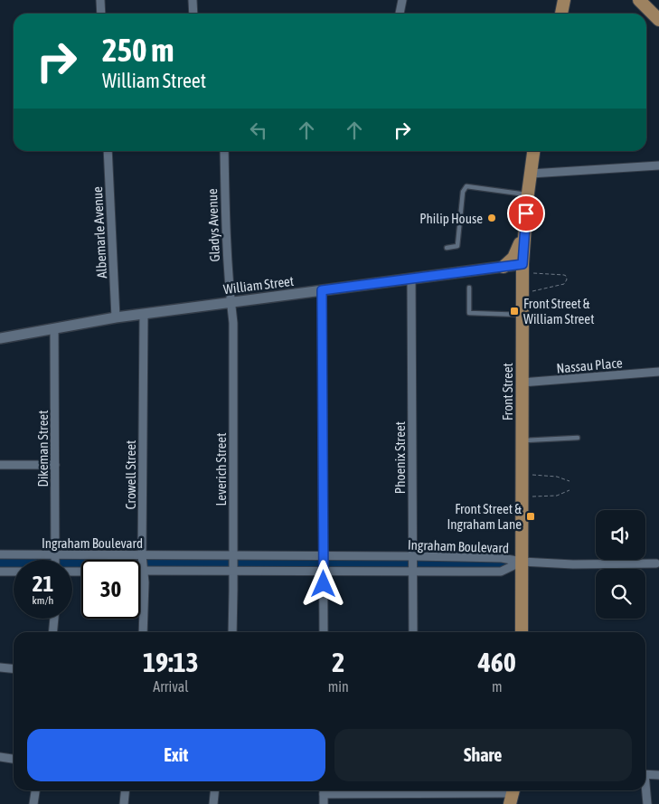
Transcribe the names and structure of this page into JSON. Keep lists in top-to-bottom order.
{
  "streets": {
    "main road": ["Front Street"],
    "street": [
      "Gladys Avenue",
      "Albemarle Avenue",
      "William Street",
      "Nassau Place",
      "Dikeman Street",
      "Phoenix Street",
      "Leverich Street",
      "Crowell Street",
      "Ingraham Boulevard"
    ]
  },
  "crossings": [
    ["Gladys Avenue", "William Street"],
    ["Gladys Avenue", "Leverich Street"],
    ["Albemarle Avenue", "William Street"],
    ["William Street", "Front Street"],
    ["William Street", "Dikeman Street"],
    ["William Street", "Phoenix Street"],
    ["William Street", "Leverich Street"],
    ["William Street", "Crowell Street"],
    ["Nassau Place", "Front Street"],
    ["Front Street", "Ingraham Boulevard"],
    ["Dikeman Street", "Ingraham Boulevard"],
    ["Phoenix Street", "Ingraham Boulevard"],
    ["Leverich Street", "Ingraham Boulevard"],
    ["Crowell Street", "Ingraham Boulevard"]
  ],
  "places": {
    "other": ["Philip House"],
    "transit": ["Front Street & William Street", "Front Street & Ingraham Lane"]
  },
  "page": {
    "turn": ["250 m", "William Street"],
    "speed": "21 km/h",
    "limit": "30",
    "eta": [
      "19:13",
      "Arrival",
      "2",
      "min",
      "460",
      "m"
    ],
    "buttons": ["Exit", "Share"]
  }
}
